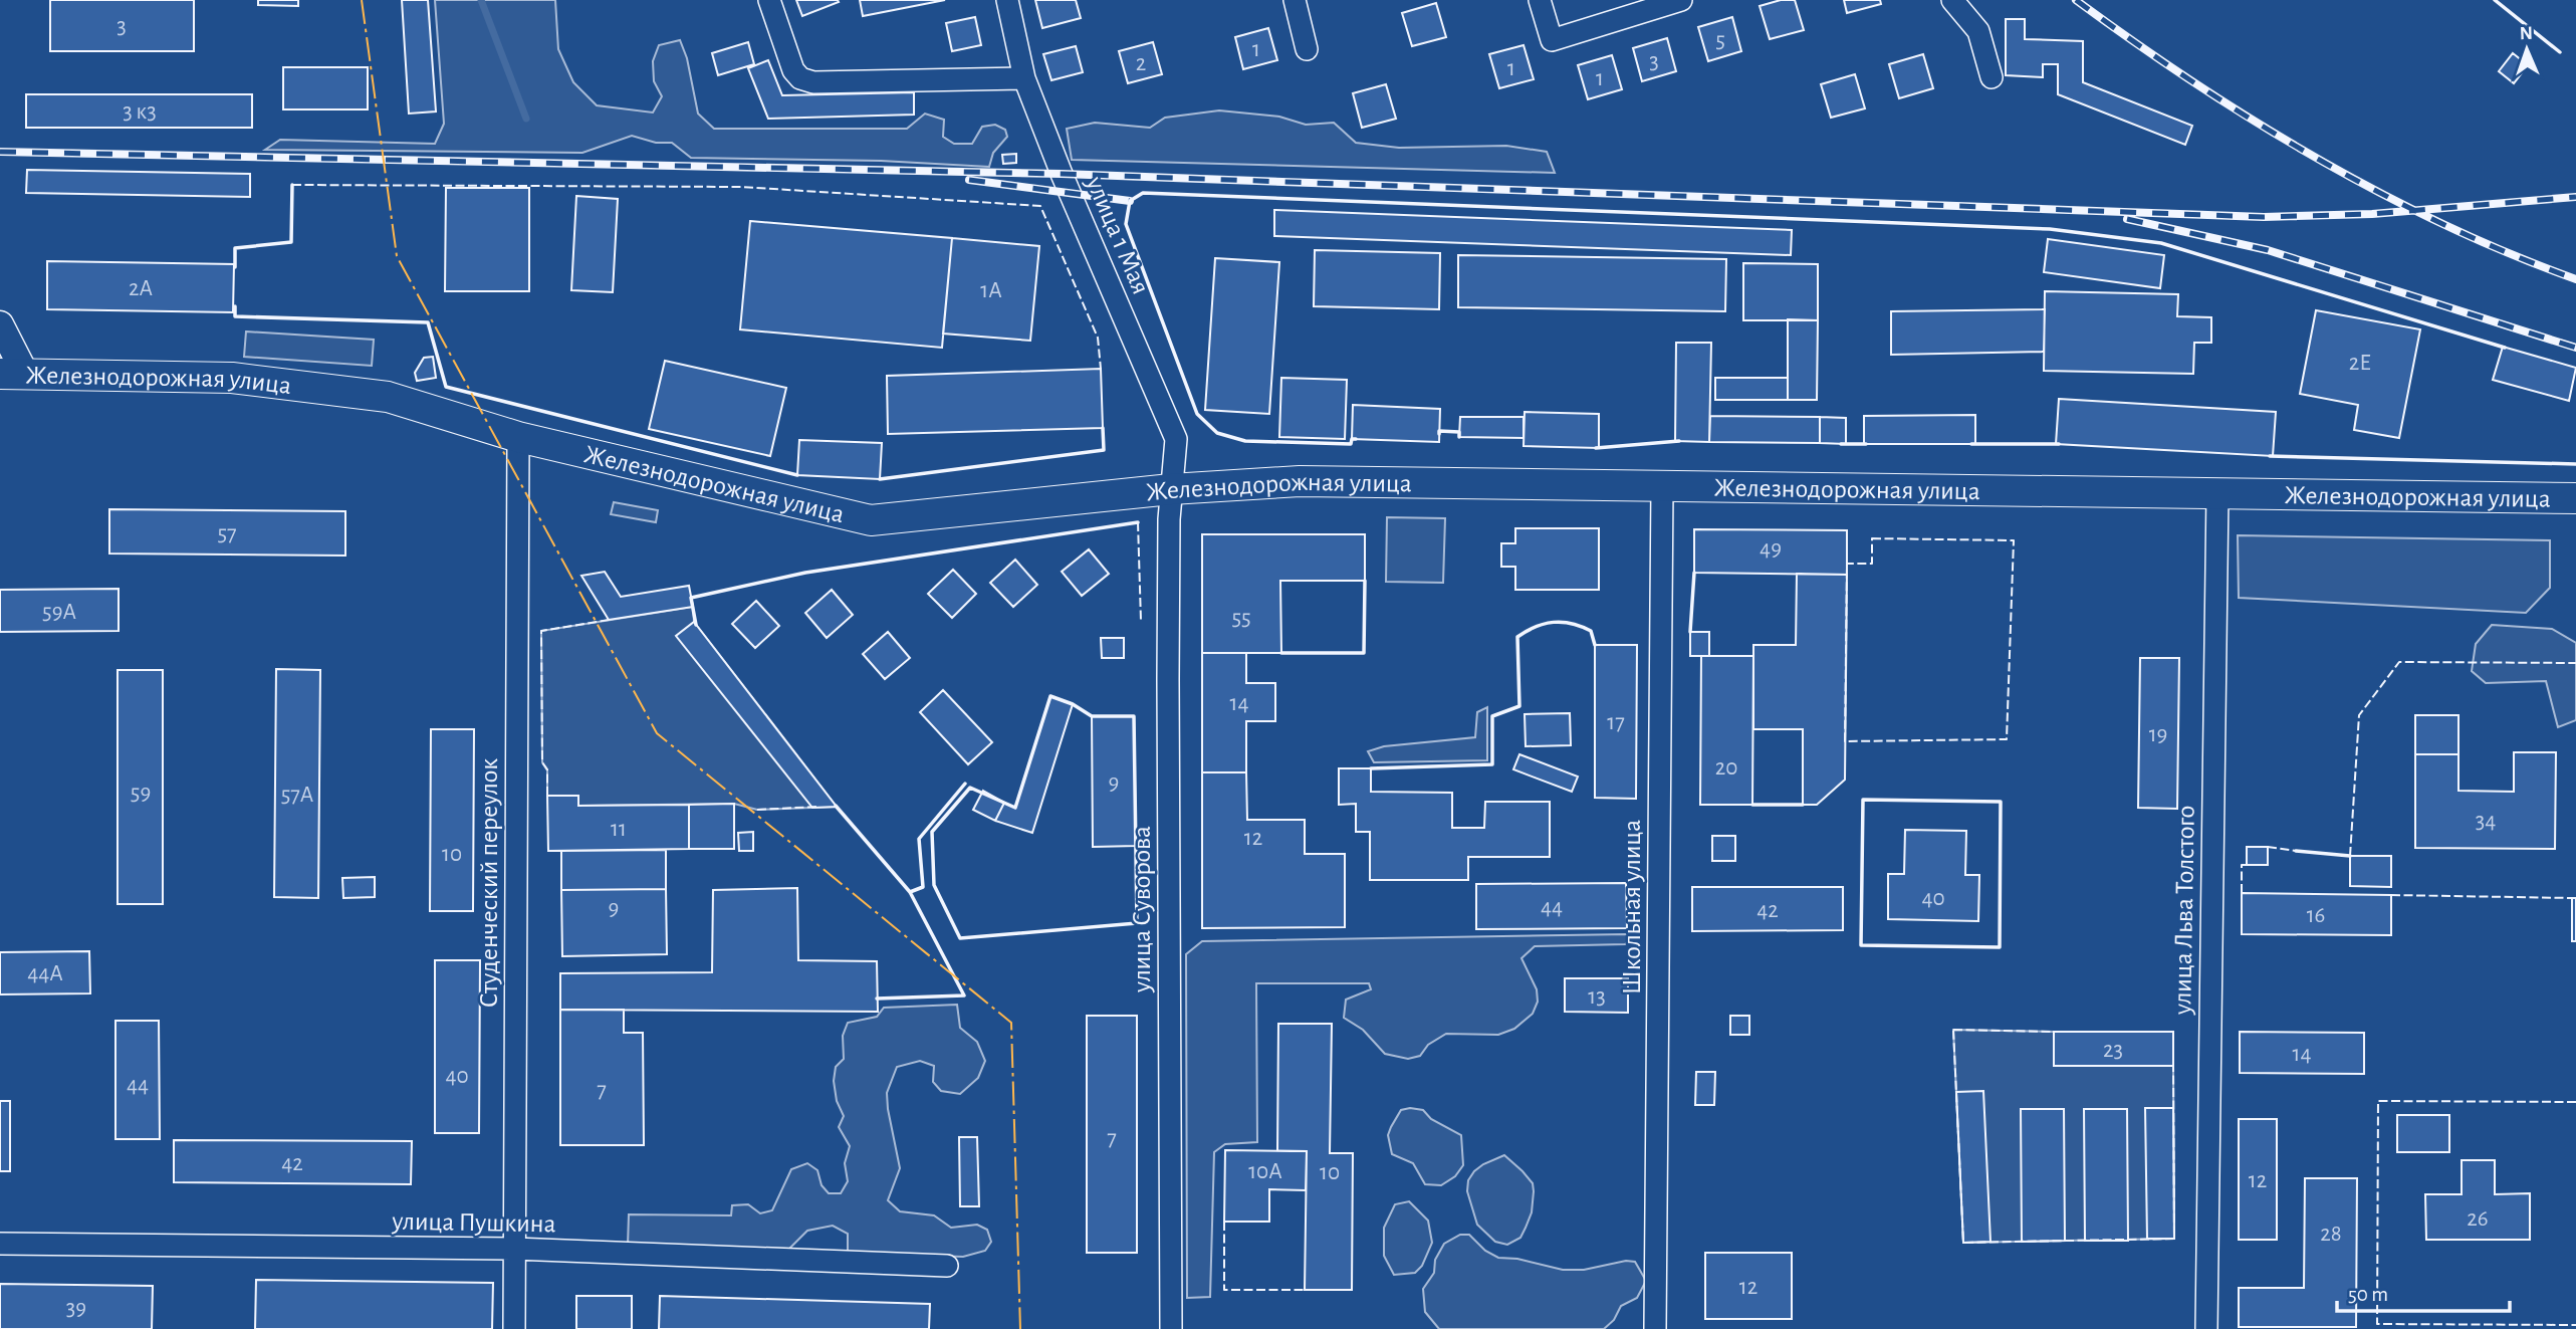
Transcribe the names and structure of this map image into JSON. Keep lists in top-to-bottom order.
{
  "streets": {
    "main road": ["Железнодорожная улица"],
    "street": [
      "улица 1 Мая",
      "Студенческий переулок",
      "Школьная улица",
      "улица Суворова",
      "улица Льва Толстого",
      "улица Пушкина"
    ]
  },
  "crossings": [
    ["улица 1 Мая", "Железнодорожная улица"],
    ["улица 1 Мая", "улица Суворова"],
    ["Железнодорожная улица", "Студенческий переулок"],
    ["Железнодорожная улица", "Школьная улица"],
    ["Железнодорожная улица", "улица Суворова"],
    ["Железнодорожная улица", "улица Льва Толстого"],
    ["Студенческий переулок", "улица Пушкина"]
  ],
  "house_numbers": [
    "3",
    "5",
    "1",
    "3",
    "2",
    "1",
    "1",
    "3 к3",
    "2А",
    "1А",
    "2Е",
    "57",
    "49",
    "59А",
    "55",
    "14",
    "17",
    "19",
    "20",
    "9",
    "59",
    "57А",
    "34",
    "11",
    "12",
    "10",
    "40",
    "44",
    "9",
    "42",
    "16",
    "44А",
    "13",
    "23",
    "14",
    "40",
    "44",
    "7",
    "7",
    "42",
    "10А",
    "10",
    "12",
    "26",
    "28",
    "12",
    "39"
  ],
  "scale_bar": "50 m",
  "north": "top"
}
